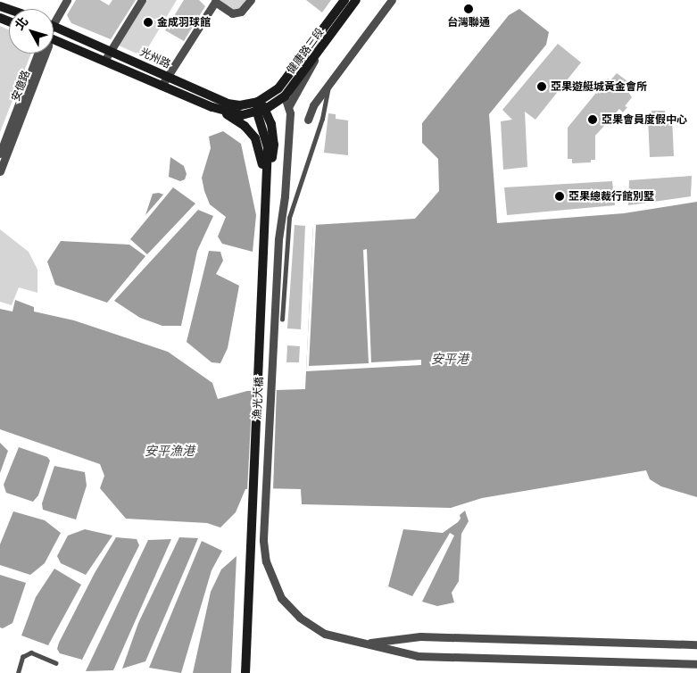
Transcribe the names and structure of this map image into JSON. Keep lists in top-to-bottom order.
{
  "streets": {
    "street": [
      "健康路三段",
      "光州路",
      "安億路",
      "漁光大橋"
    ]
  },
  "crossings": [
    ["健康路三段", "光州路"]
  ],
  "water": ["安平港", "安平漁港"],
  "places": [
    "台灣聯通",
    "金成羽球館",
    "亞果遊艇城黃金會所",
    "亞果會員度假中心",
    "亞果總裁行館別墅"
  ],
  "north": "top left"
}
